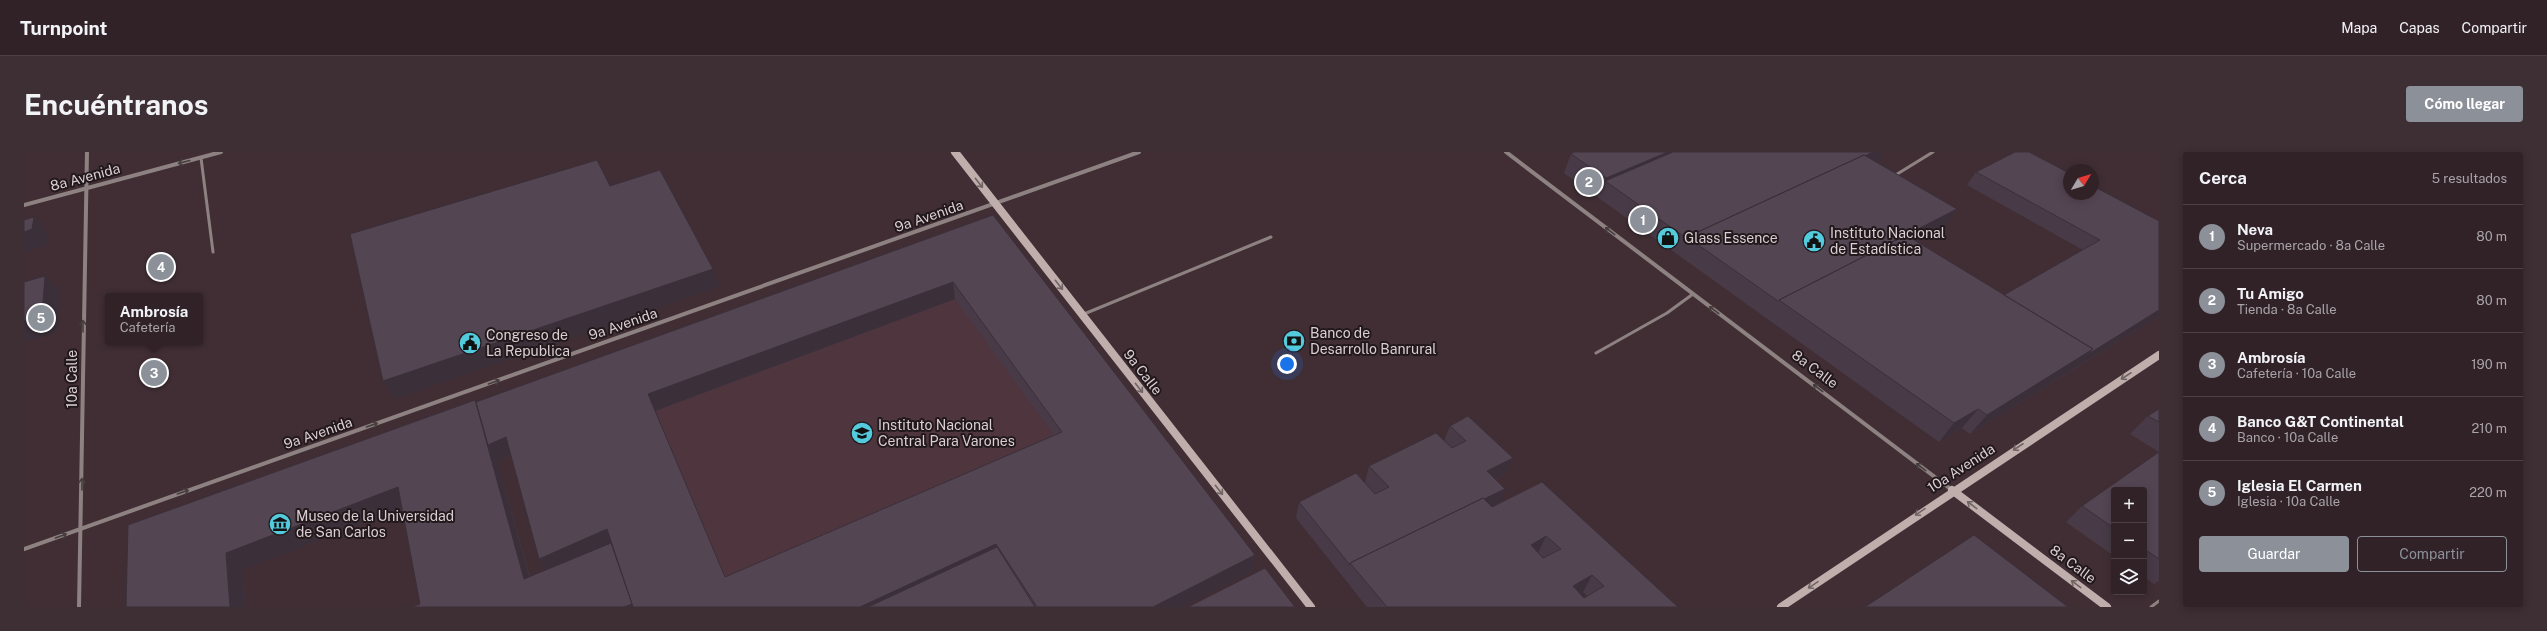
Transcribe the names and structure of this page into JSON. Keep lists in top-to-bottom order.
{
  "streets": {
    "main road": ["8a Calle", "9a Calle", "10a Avenida"],
    "street": ["8a Avenida", "9a Avenida", "10a Calle"]
  },
  "crossings": [
    ["8a Avenida", "10a Calle"],
    ["9a Avenida", "9a Calle"],
    ["9a Avenida", "10a Calle"],
    ["8a Calle", "10a Avenida"]
  ],
  "one_way": [
    "8a Avenida",
    "9a Avenida",
    "8a Calle",
    "9a Calle",
    "10a Calle",
    "10a Avenida"
  ],
  "places": {
    "shop": ["Glass Essence"],
    "public building": ["Instituto Nacional de Estadística", "Congreso de La Republica"],
    "bank": ["Banco de Desarrollo Banrural"],
    "school or university": ["Instituto Nacional Central Para Varones"],
    "museum": ["Museo de la Universidad de San Carlos"]
  },
  "north": "top right",
  "page": {
    "header": "Turnpoint",
    "nav": ["Mapa", "Capas", "Compartir"],
    "buttons": [
      "Cómo llegar",
      ["Guardar", "Compartir"]
    ],
    "title": "Encuéntranos",
    "heading": ["Cerca", "5 resultados"],
    "pins": [
      "2",
      "1",
      "4",
      "5",
      "3"
    ],
    "list": [
      {
        "mark": "1",
        "name": "Neva",
        "note": "Supermercado · 8a Calle",
        "value": "80 m"
      },
      {
        "mark": "2",
        "name": "Tu Amigo",
        "note": "Tienda · 8a Calle",
        "value": "80 m"
      },
      {
        "mark": "3",
        "name": "Ambrosía",
        "note": "Cafetería · 10a Calle",
        "value": "190 m"
      },
      {
        "mark": "4",
        "name": "Banco G&T Continental",
        "note": "Banco · 10a Calle",
        "value": "210 m"
      },
      {
        "mark": "5",
        "name": "Iglesia El Carmen",
        "note": "Iglesia · 10a Calle",
        "value": "220 m"
      }
    ],
    "popup": ["Ambrosía", "Cafetería"],
    "map_buttons": ["+", "−"]
  }
}
